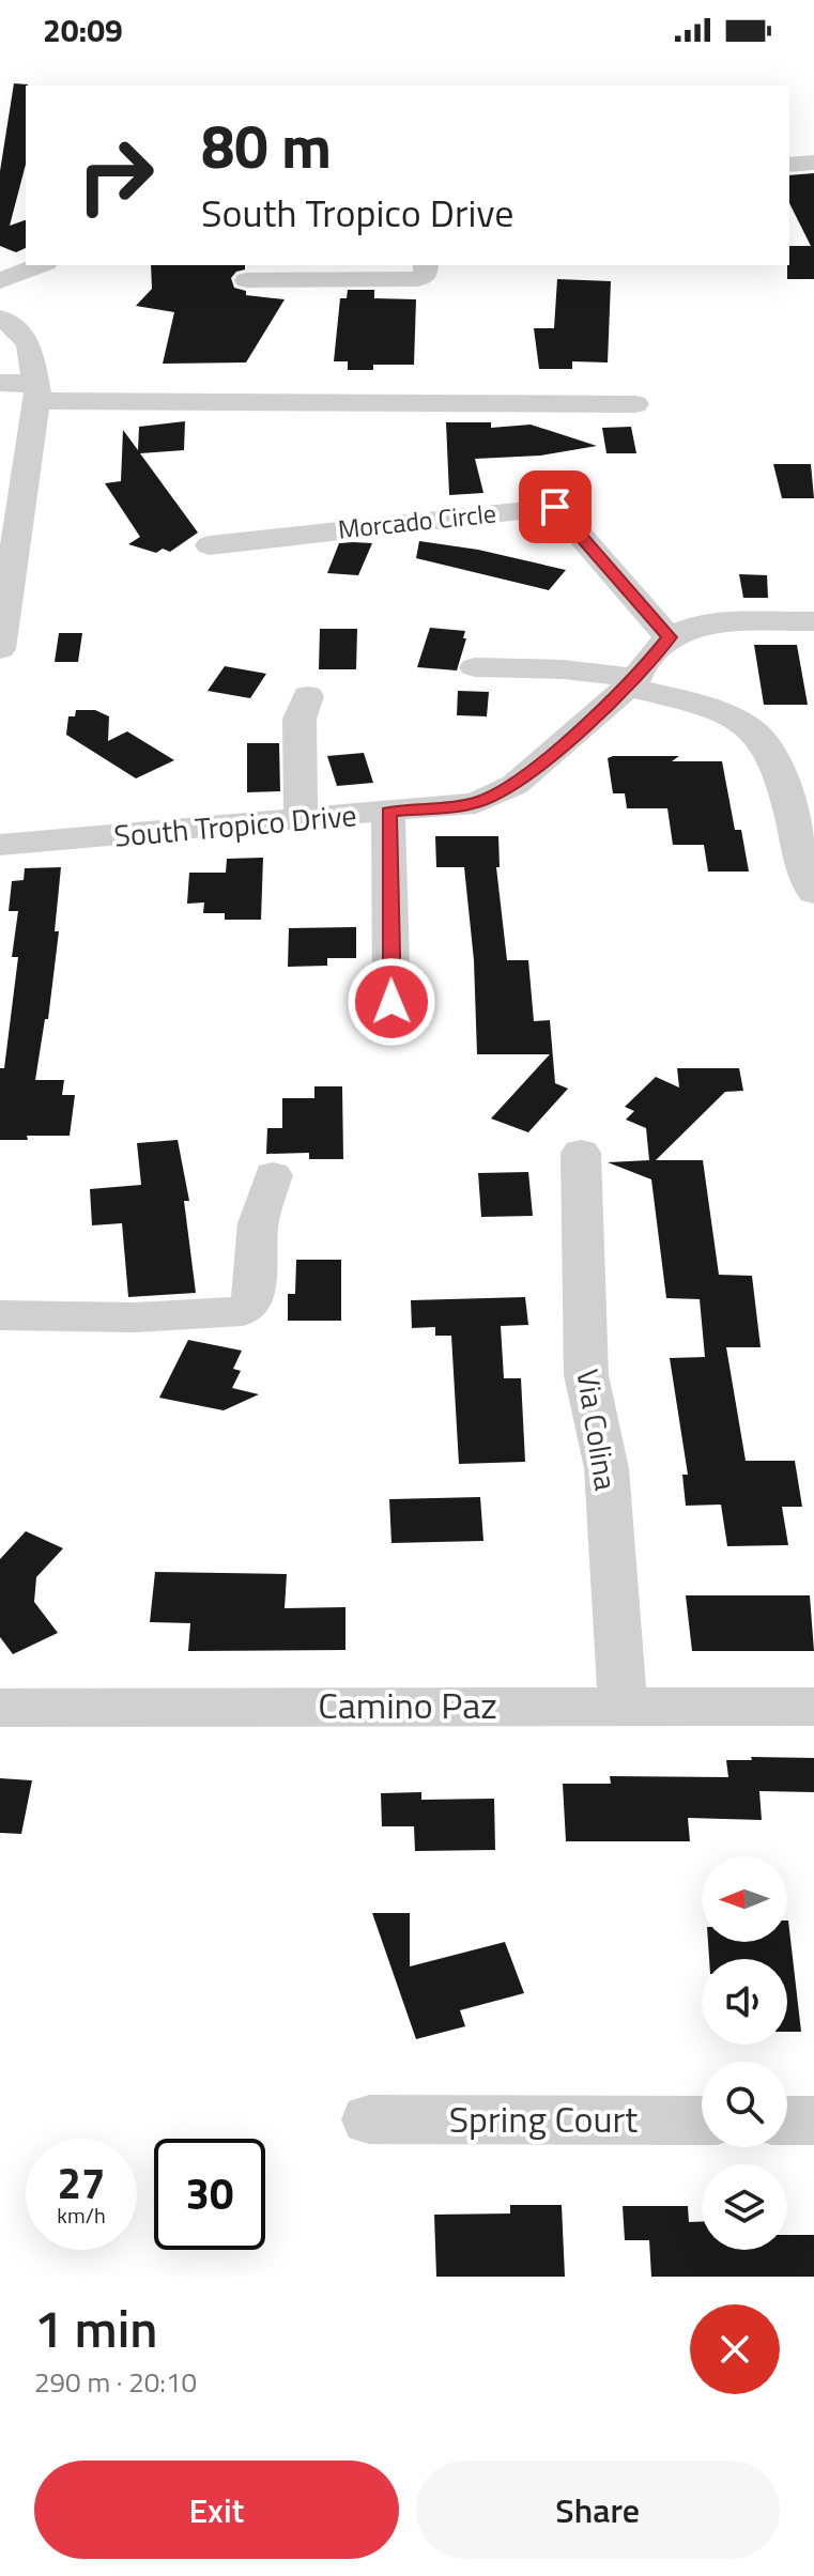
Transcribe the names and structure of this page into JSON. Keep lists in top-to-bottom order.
{
  "streets": {
    "street": [
      "Morcado Circle",
      "South Tropico Drive",
      "Via Colina",
      "Camino Paz",
      "Spring Court"
    ]
  },
  "crossings": [
    ["Morcado Circle", "South Tropico Drive"],
    ["Via Colina", "Camino Paz"]
  ],
  "north": "left",
  "page": {
    "status": "20:09",
    "turn": ["80 m", "South Tropico Drive"],
    "speed": "27 km/h",
    "limit": "30",
    "heading": ["1 min", "290 m · 20:10"],
    "buttons": ["Exit", "Share"]
  }
}
